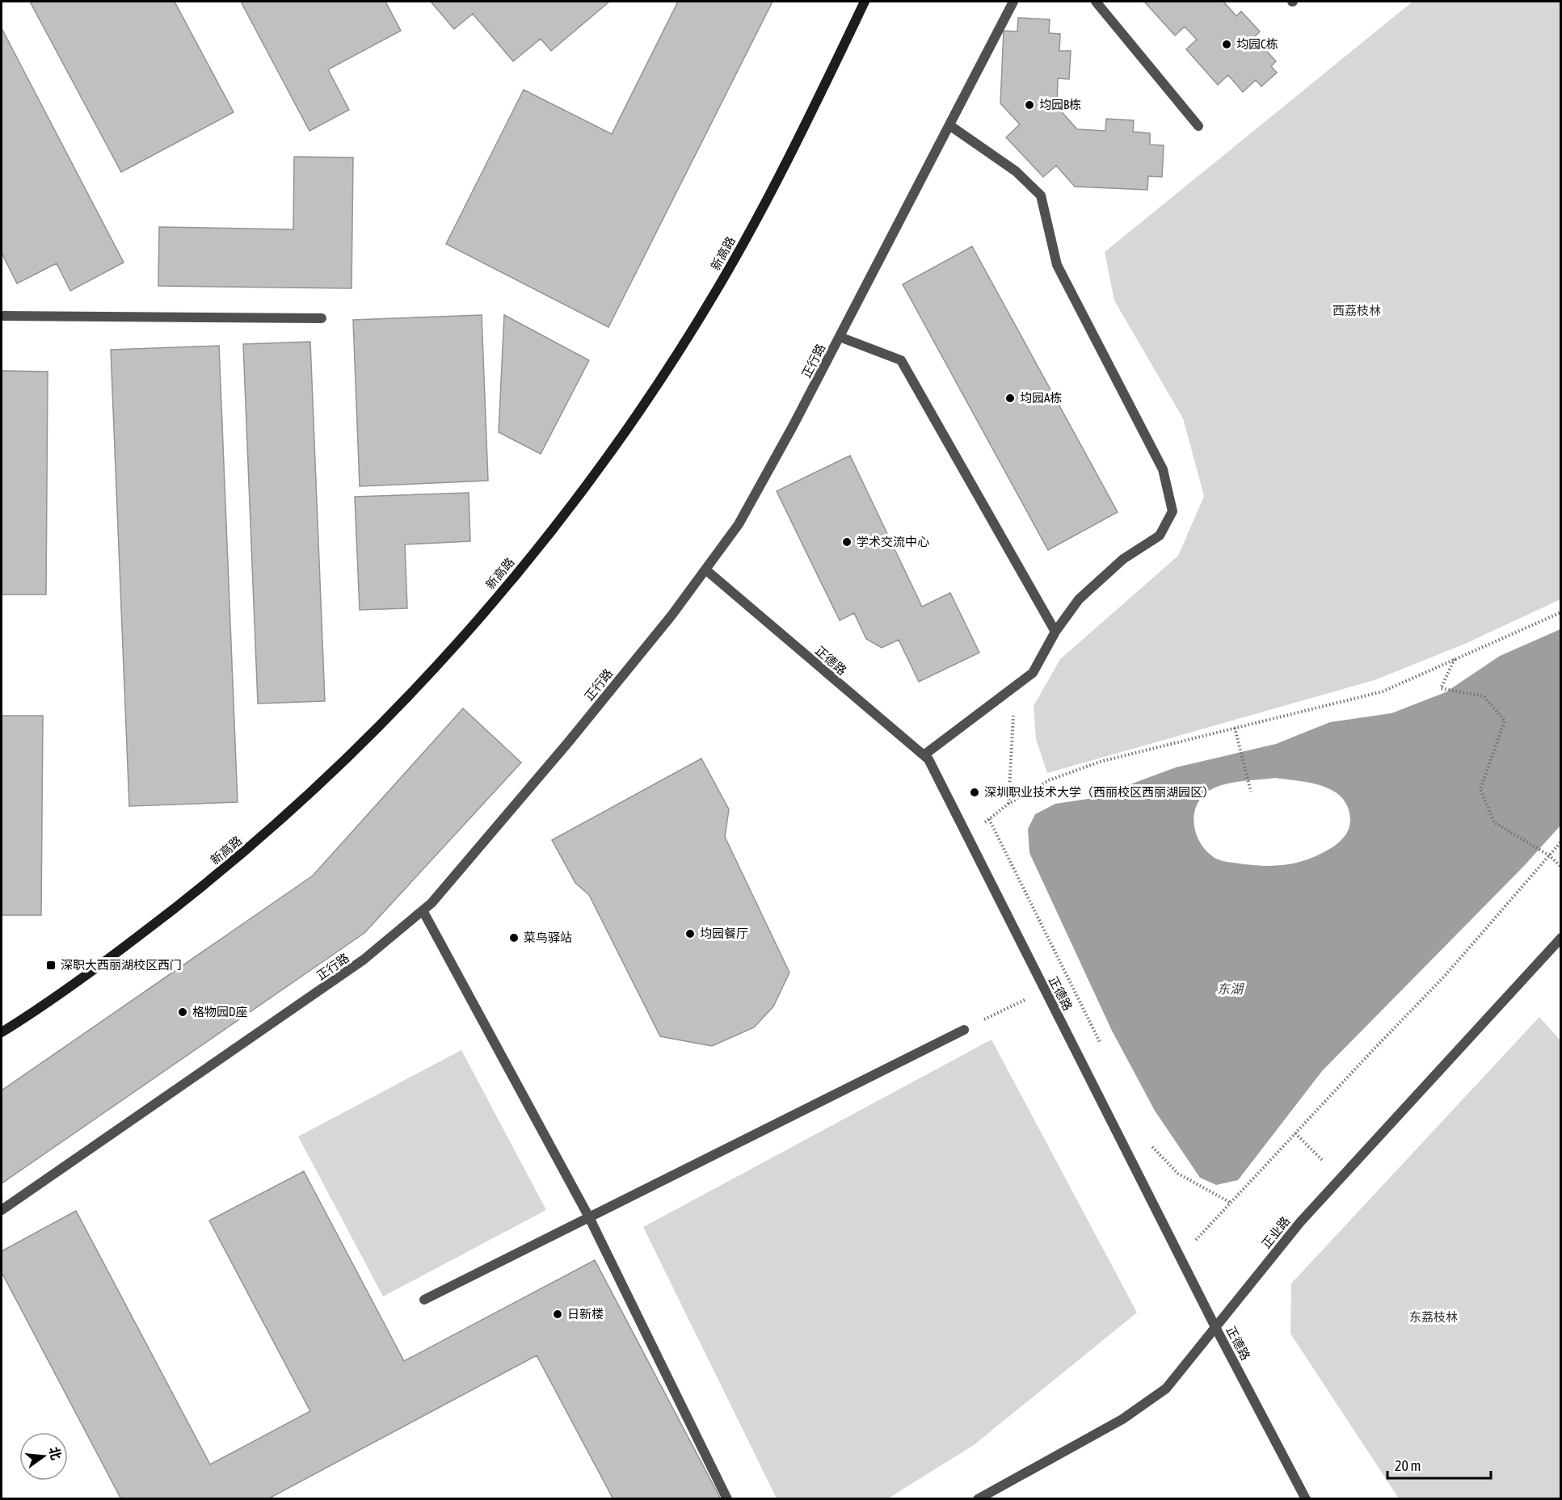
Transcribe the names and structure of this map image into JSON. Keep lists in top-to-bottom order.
{
  "streets": {
    "street": ["新高路"],
    "lane": ["正行路", "正德路", "正业路"]
  },
  "crossings": [
    ["正行路", "正德路"],
    ["正德路", "正业路"]
  ],
  "water": ["东湖"],
  "parks": ["西荔枝林", "东荔枝林"],
  "places": {
    "other": [
      "均园C栋",
      "均园B栋",
      "均园A栋",
      "学术交流中心",
      "深圳职业技术大学（西丽校区西丽湖园区）",
      "均园餐厅",
      "菜鸟驿站",
      "格物园D座",
      "日新楼"
    ],
    "transit": ["深职大西丽湖校区西门"]
  },
  "scale_bar": "20 m",
  "north": "right"
}
